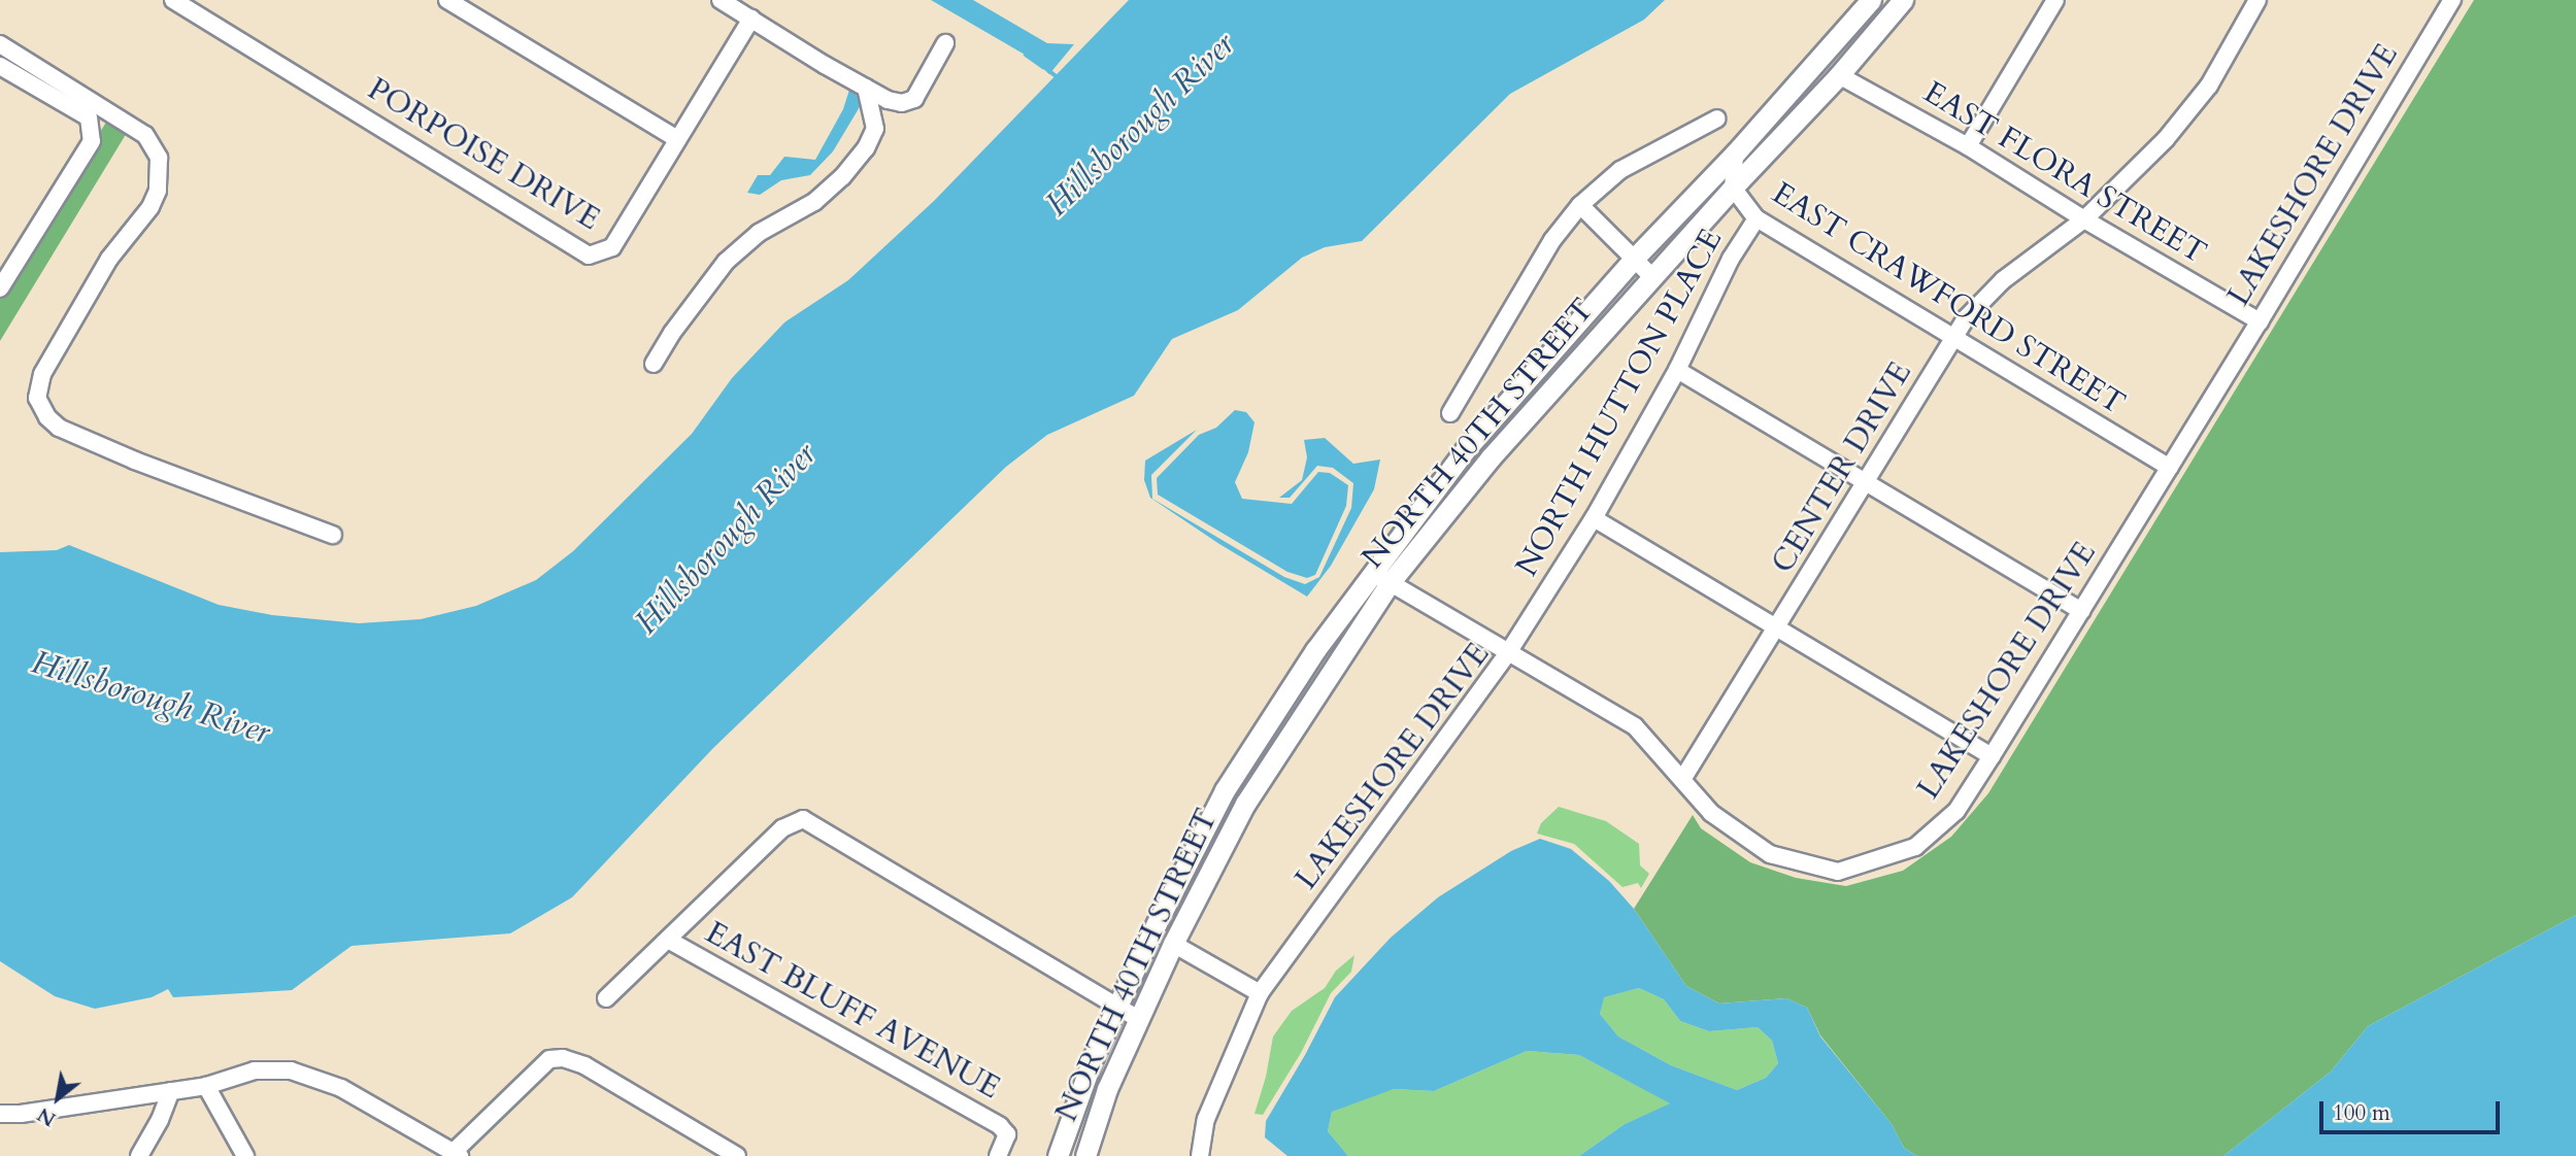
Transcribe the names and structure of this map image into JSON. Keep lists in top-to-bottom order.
{
  "streets": {
    "main road": ["NORTH 40TH STREET"],
    "street": [
      "PORPOISE DRIVE",
      "EAST FLORA STREET",
      "LAKESHORE DRIVE",
      "EAST CRAWFORD STREET",
      "NORTH HUTTON PLACE",
      "CENTER DRIVE",
      "EAST BLUFF AVENUE"
    ]
  },
  "crossings": [
    ["EAST FLORA STREET", "LAKESHORE DRIVE"],
    ["EAST FLORA STREET", "NORTH 40TH STREET"],
    ["EAST FLORA STREET", "CENTER DRIVE"],
    ["LAKESHORE DRIVE", "EAST CRAWFORD STREET"],
    ["LAKESHORE DRIVE", "NORTH HUTTON PLACE"],
    ["LAKESHORE DRIVE", "CENTER DRIVE"],
    ["EAST CRAWFORD STREET", "NORTH HUTTON PLACE"],
    ["EAST CRAWFORD STREET", "NORTH 40TH STREET"],
    ["EAST CRAWFORD STREET", "CENTER DRIVE"]
  ],
  "water": ["Hillsborough River"],
  "scale_bar": "100 m",
  "north": "bottom left"
}
